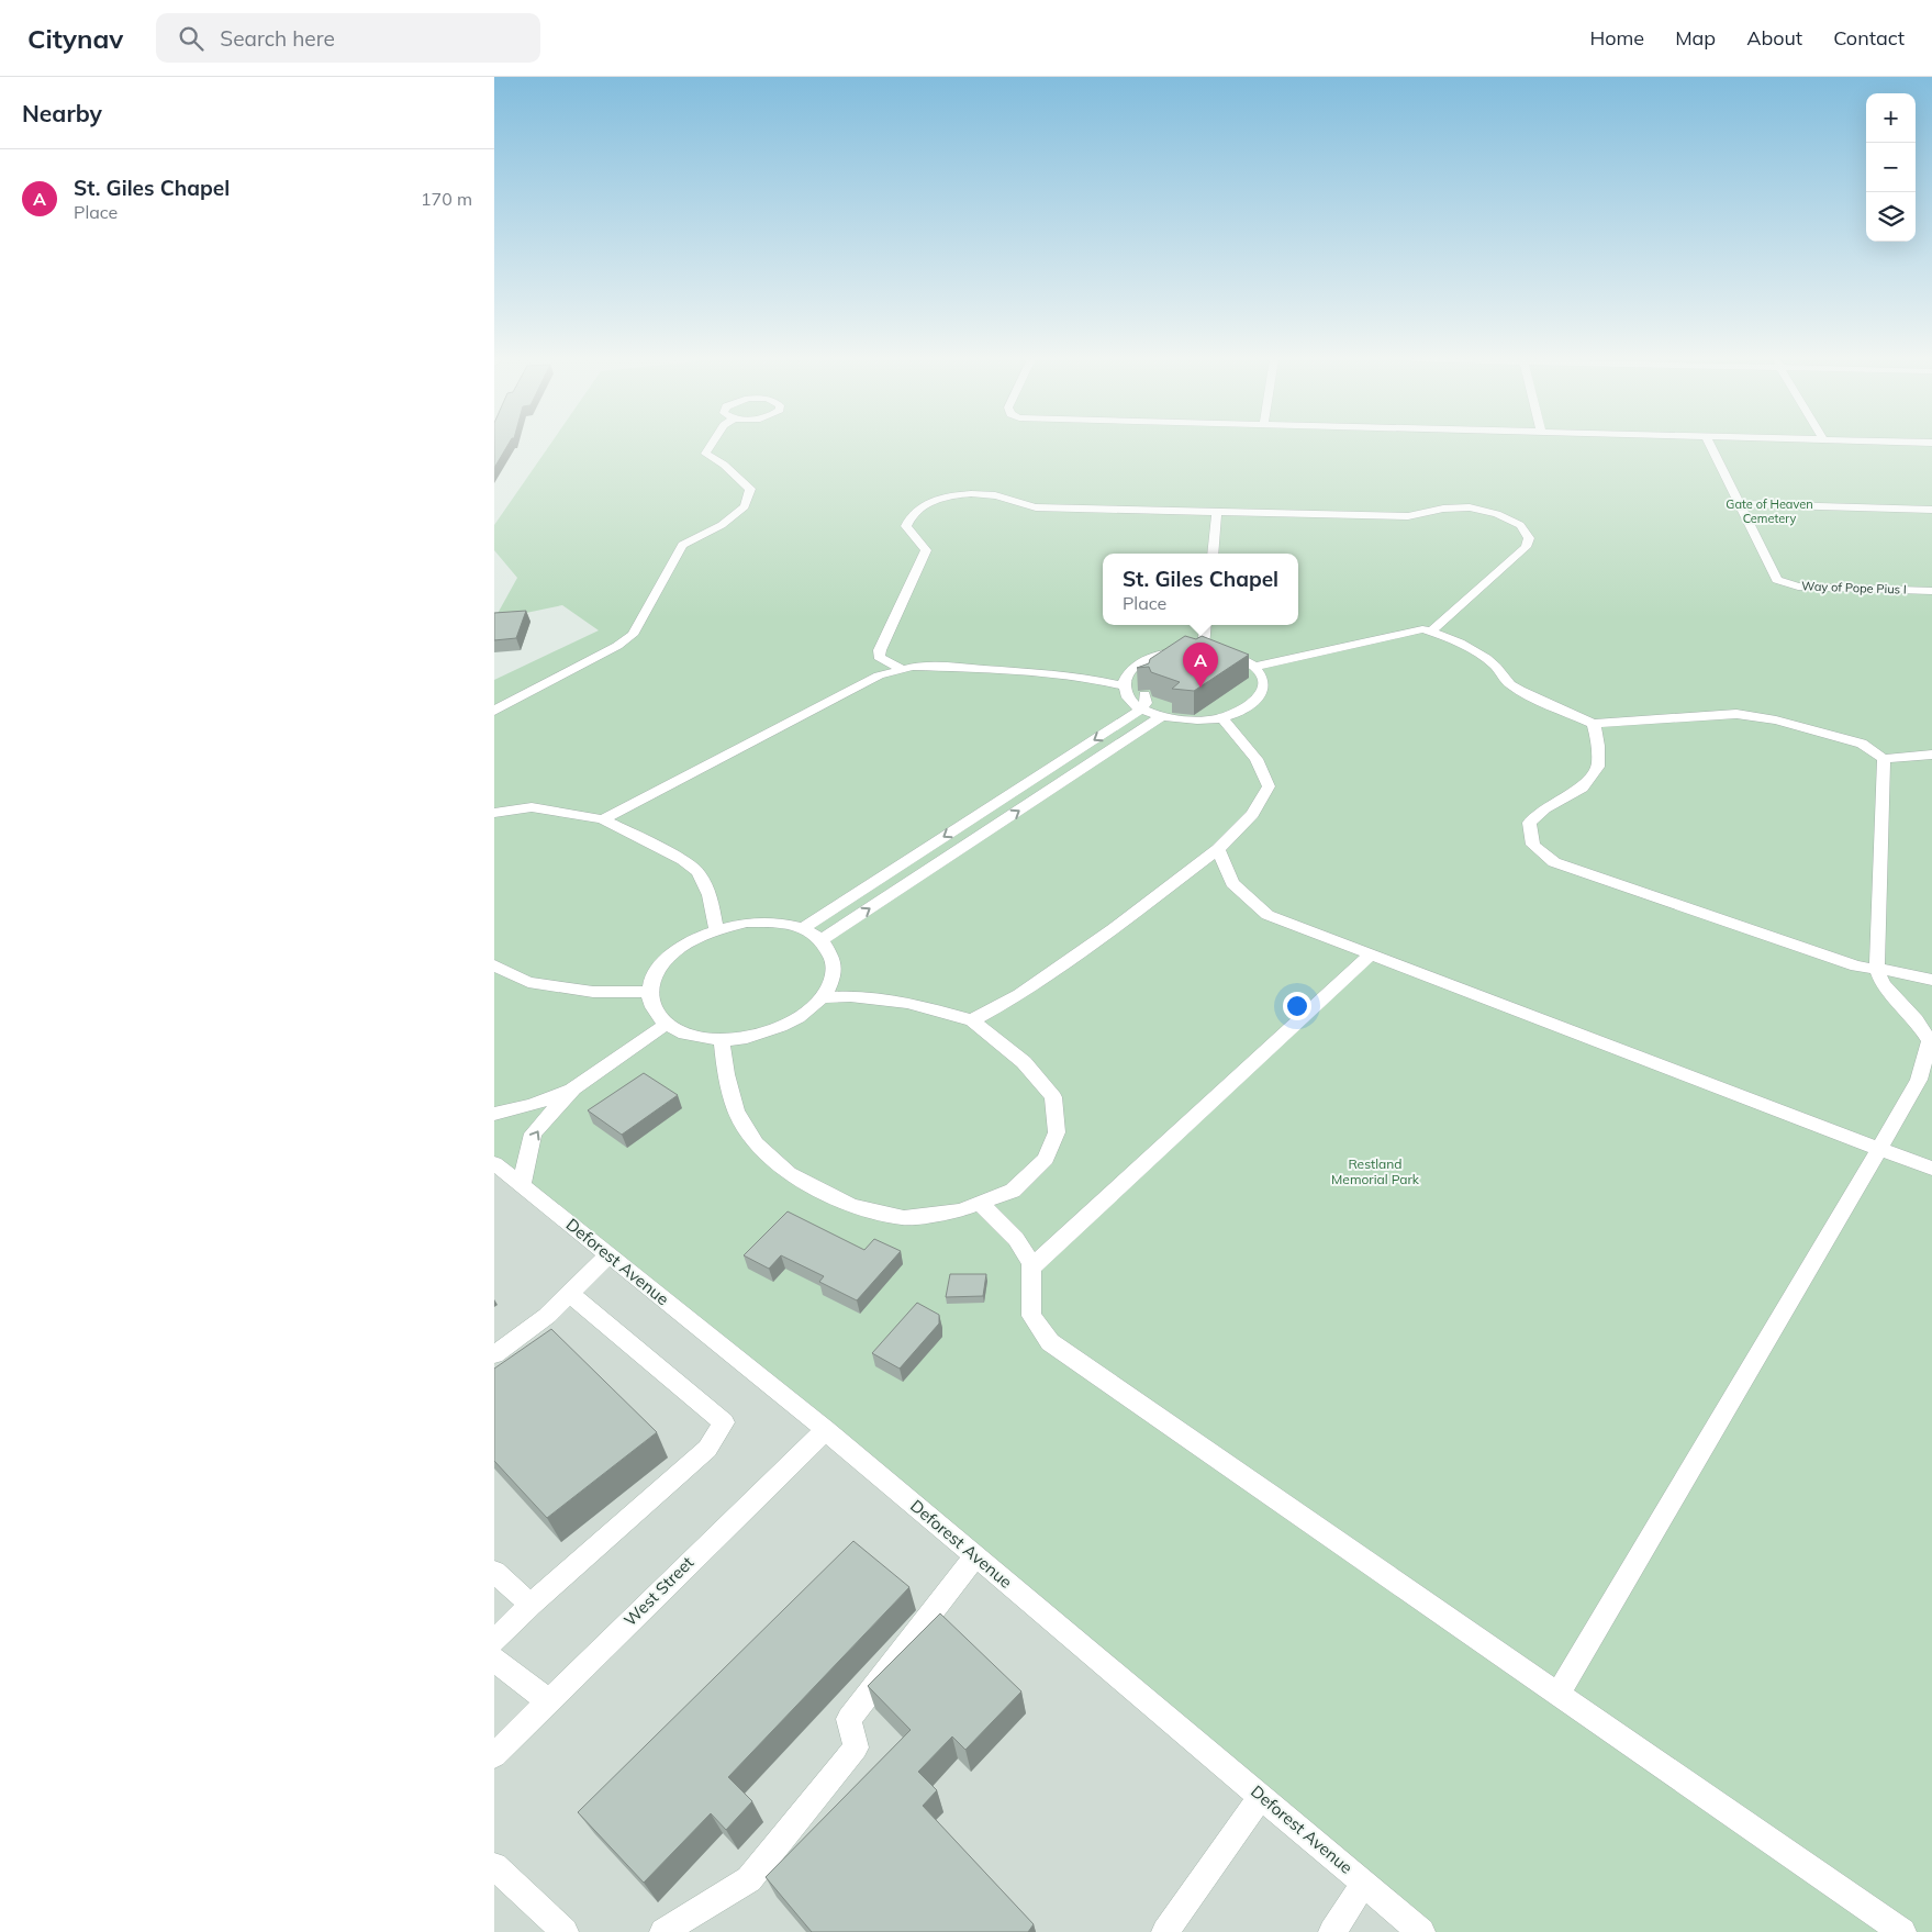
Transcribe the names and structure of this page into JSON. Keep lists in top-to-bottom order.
{
  "streets": {
    "street": ["Way of Pope Pius I", "Deforest Avenue", "West Street"]
  },
  "crossings": [
    ["Deforest Avenue", "West Street"]
  ],
  "parks": ["Gate of Heaven Cemetery", "Restland Memorial Park"],
  "page": {
    "header": "Citynav",
    "search": "Search here",
    "nav": [
      "Home",
      "Map",
      "About",
      "Contact"
    ],
    "heading": "Nearby",
    "map_buttons": ["+", "−"],
    "list": [
      {
        "mark": "A",
        "name": "St. Giles Chapel",
        "note": "Place",
        "value": "170 m"
      }
    ],
    "popup": ["St. Giles Chapel", "Place"],
    "pins": "A"
  }
}
